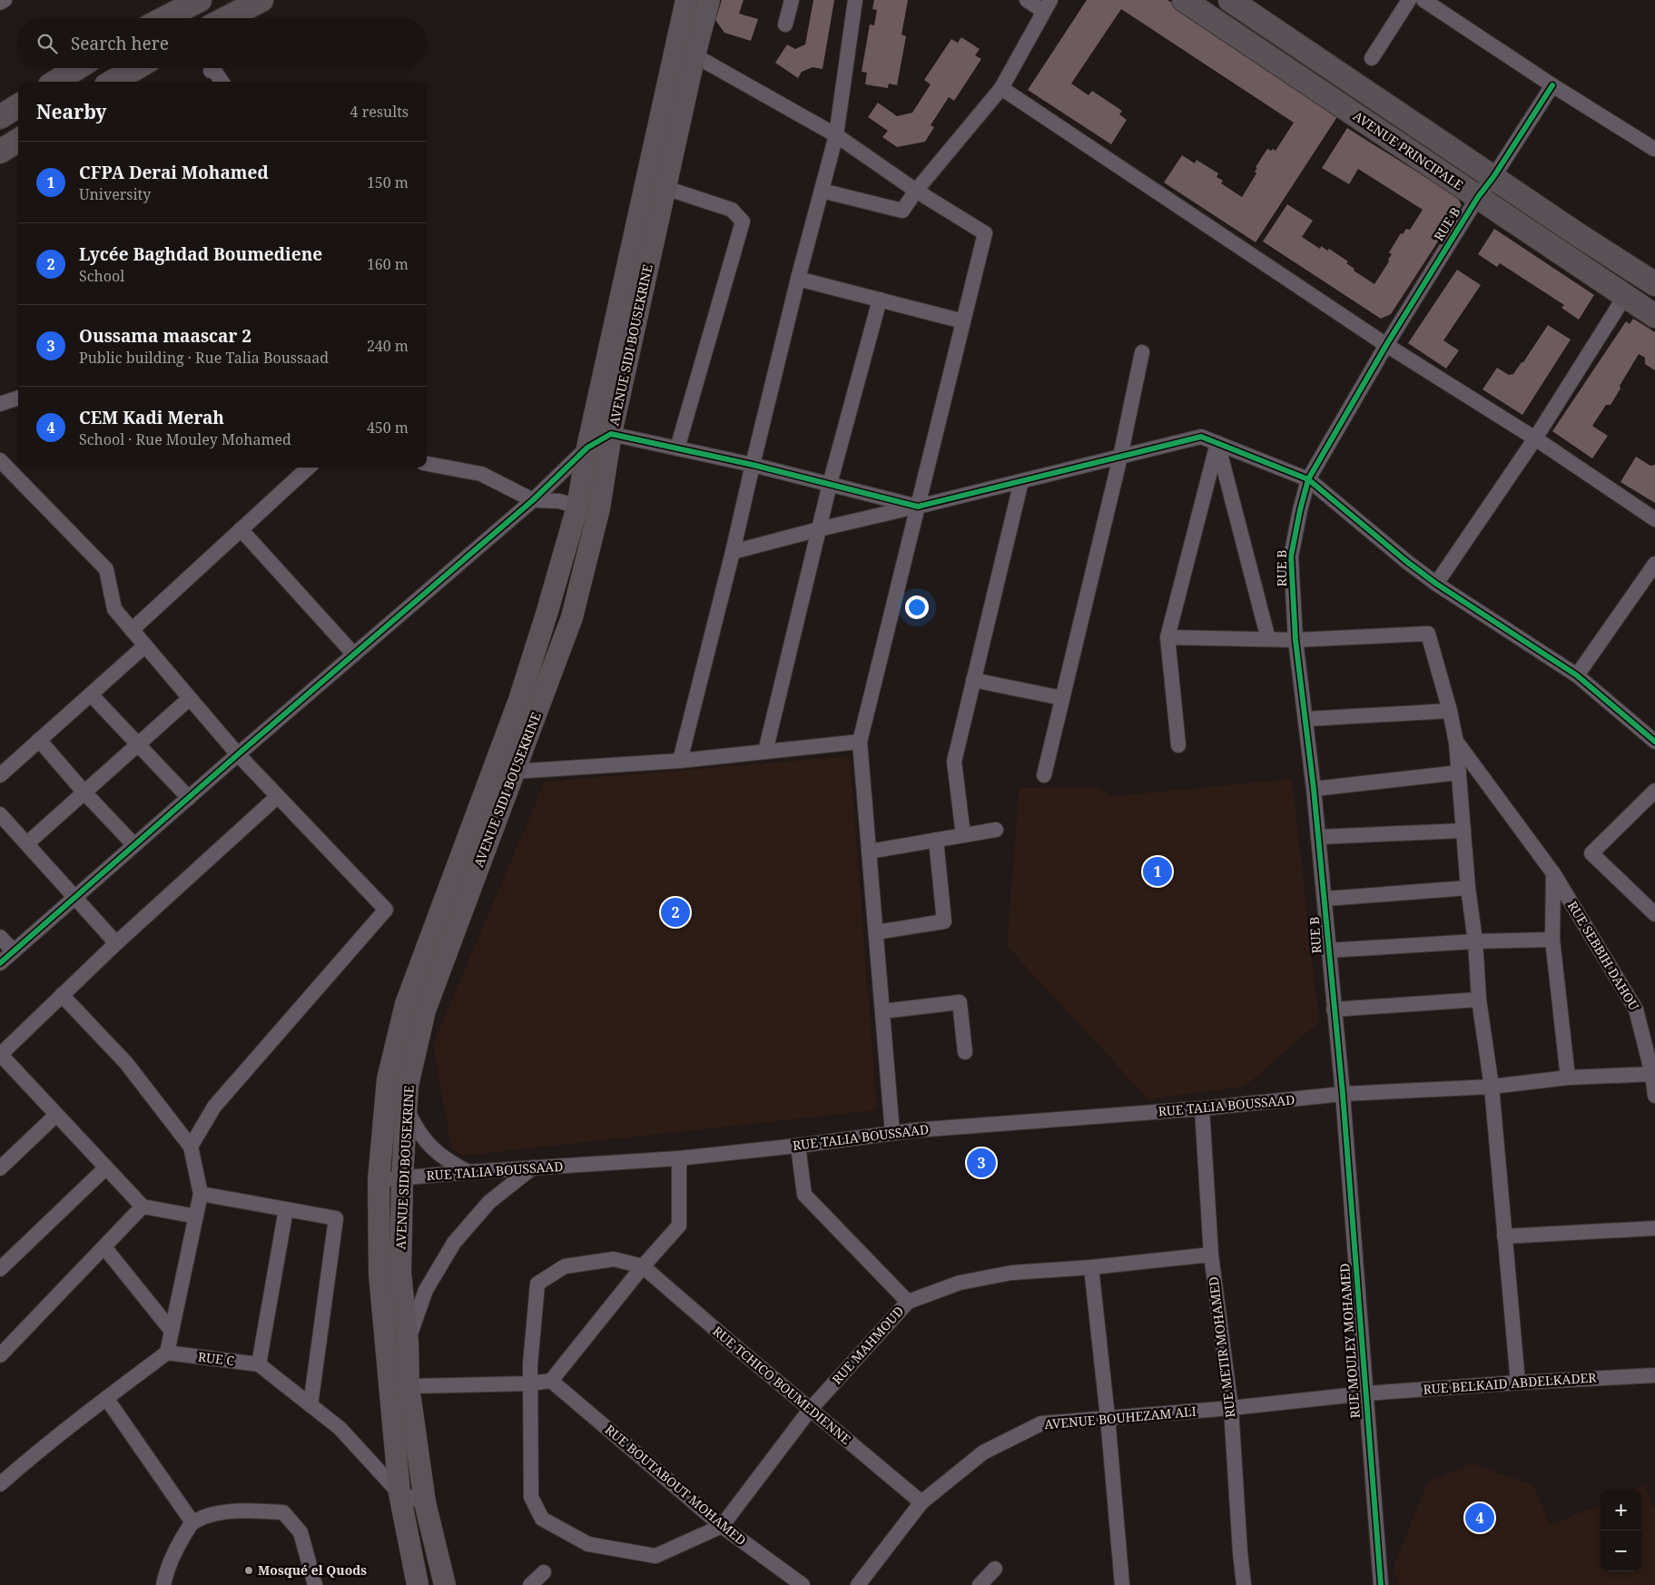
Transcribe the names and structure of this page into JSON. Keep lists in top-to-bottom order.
{
  "streets": {
    "main road": ["AVENUE PRINCIPALE", "AVENUE SIDI BOUSEKRINE"],
    "street": [
      "RUE B",
      "RUE SEBBIH DAHOU",
      "RUE TALIA BOUSSAAD",
      "RUE MOULEY MOHAMED",
      "RUE MAHMOUD",
      "RUE METIR MOHAMED",
      "RUE C",
      "RUE BELKAID ABDELKADER",
      "RUE TCHICO BOUMEDIENNE",
      "AVENUE BOUHEZAM ALI",
      "RUE BOUTABOUT MOHAMED"
    ]
  },
  "crossings": [
    ["AVENUE PRINCIPALE", "RUE B"],
    ["RUE B", "RUE TALIA BOUSSAAD"],
    ["RUE B", "RUE MOULEY MOHAMED"],
    ["AVENUE SIDI BOUSEKRINE", "RUE TALIA BOUSSAAD"],
    ["RUE SEBBIH DAHOU", "RUE TALIA BOUSSAAD"],
    ["RUE TALIA BOUSSAAD", "RUE MOULEY MOHAMED"],
    ["RUE TALIA BOUSSAAD", "RUE METIR MOHAMED"],
    ["RUE MOULEY MOHAMED", "RUE BELKAID ABDELKADER"],
    ["RUE MOULEY MOHAMED", "AVENUE BOUHEZAM ALI"],
    ["RUE MAHMOUD", "RUE METIR MOHAMED"],
    ["RUE MAHMOUD", "RUE TCHICO BOUMEDIENNE"],
    ["RUE MAHMOUD", "RUE BOUTABOUT MOHAMED"],
    ["RUE METIR MOHAMED", "AVENUE BOUHEZAM ALI"],
    ["RUE BELKAID ABDELKADER", "AVENUE BOUHEZAM ALI"],
    ["RUE TCHICO BOUMEDIENNE", "AVENUE BOUHEZAM ALI"]
  ],
  "places": ["Mosqué el Quods"],
  "page": {
    "search": "Search here",
    "heading": ["Nearby", "4 results"],
    "list": [
      {
        "mark": "1",
        "name": "CFPA Derai Mohamed",
        "note": "University",
        "value": "150 m"
      },
      {
        "mark": "2",
        "name": "Lycée Baghdad Boumediene",
        "note": "School",
        "value": "160 m"
      },
      {
        "mark": "3",
        "name": "Oussama maascar 2",
        "note": "Public building · Rue Talia Boussaad",
        "value": "240 m"
      },
      {
        "mark": "4",
        "name": "CEM Kadi Merah",
        "note": "School · Rue Mouley Mohamed",
        "value": "450 m"
      }
    ],
    "pins": [
      "1",
      "2",
      "3",
      "4"
    ],
    "map_buttons": ["+", "−"]
  }
}
